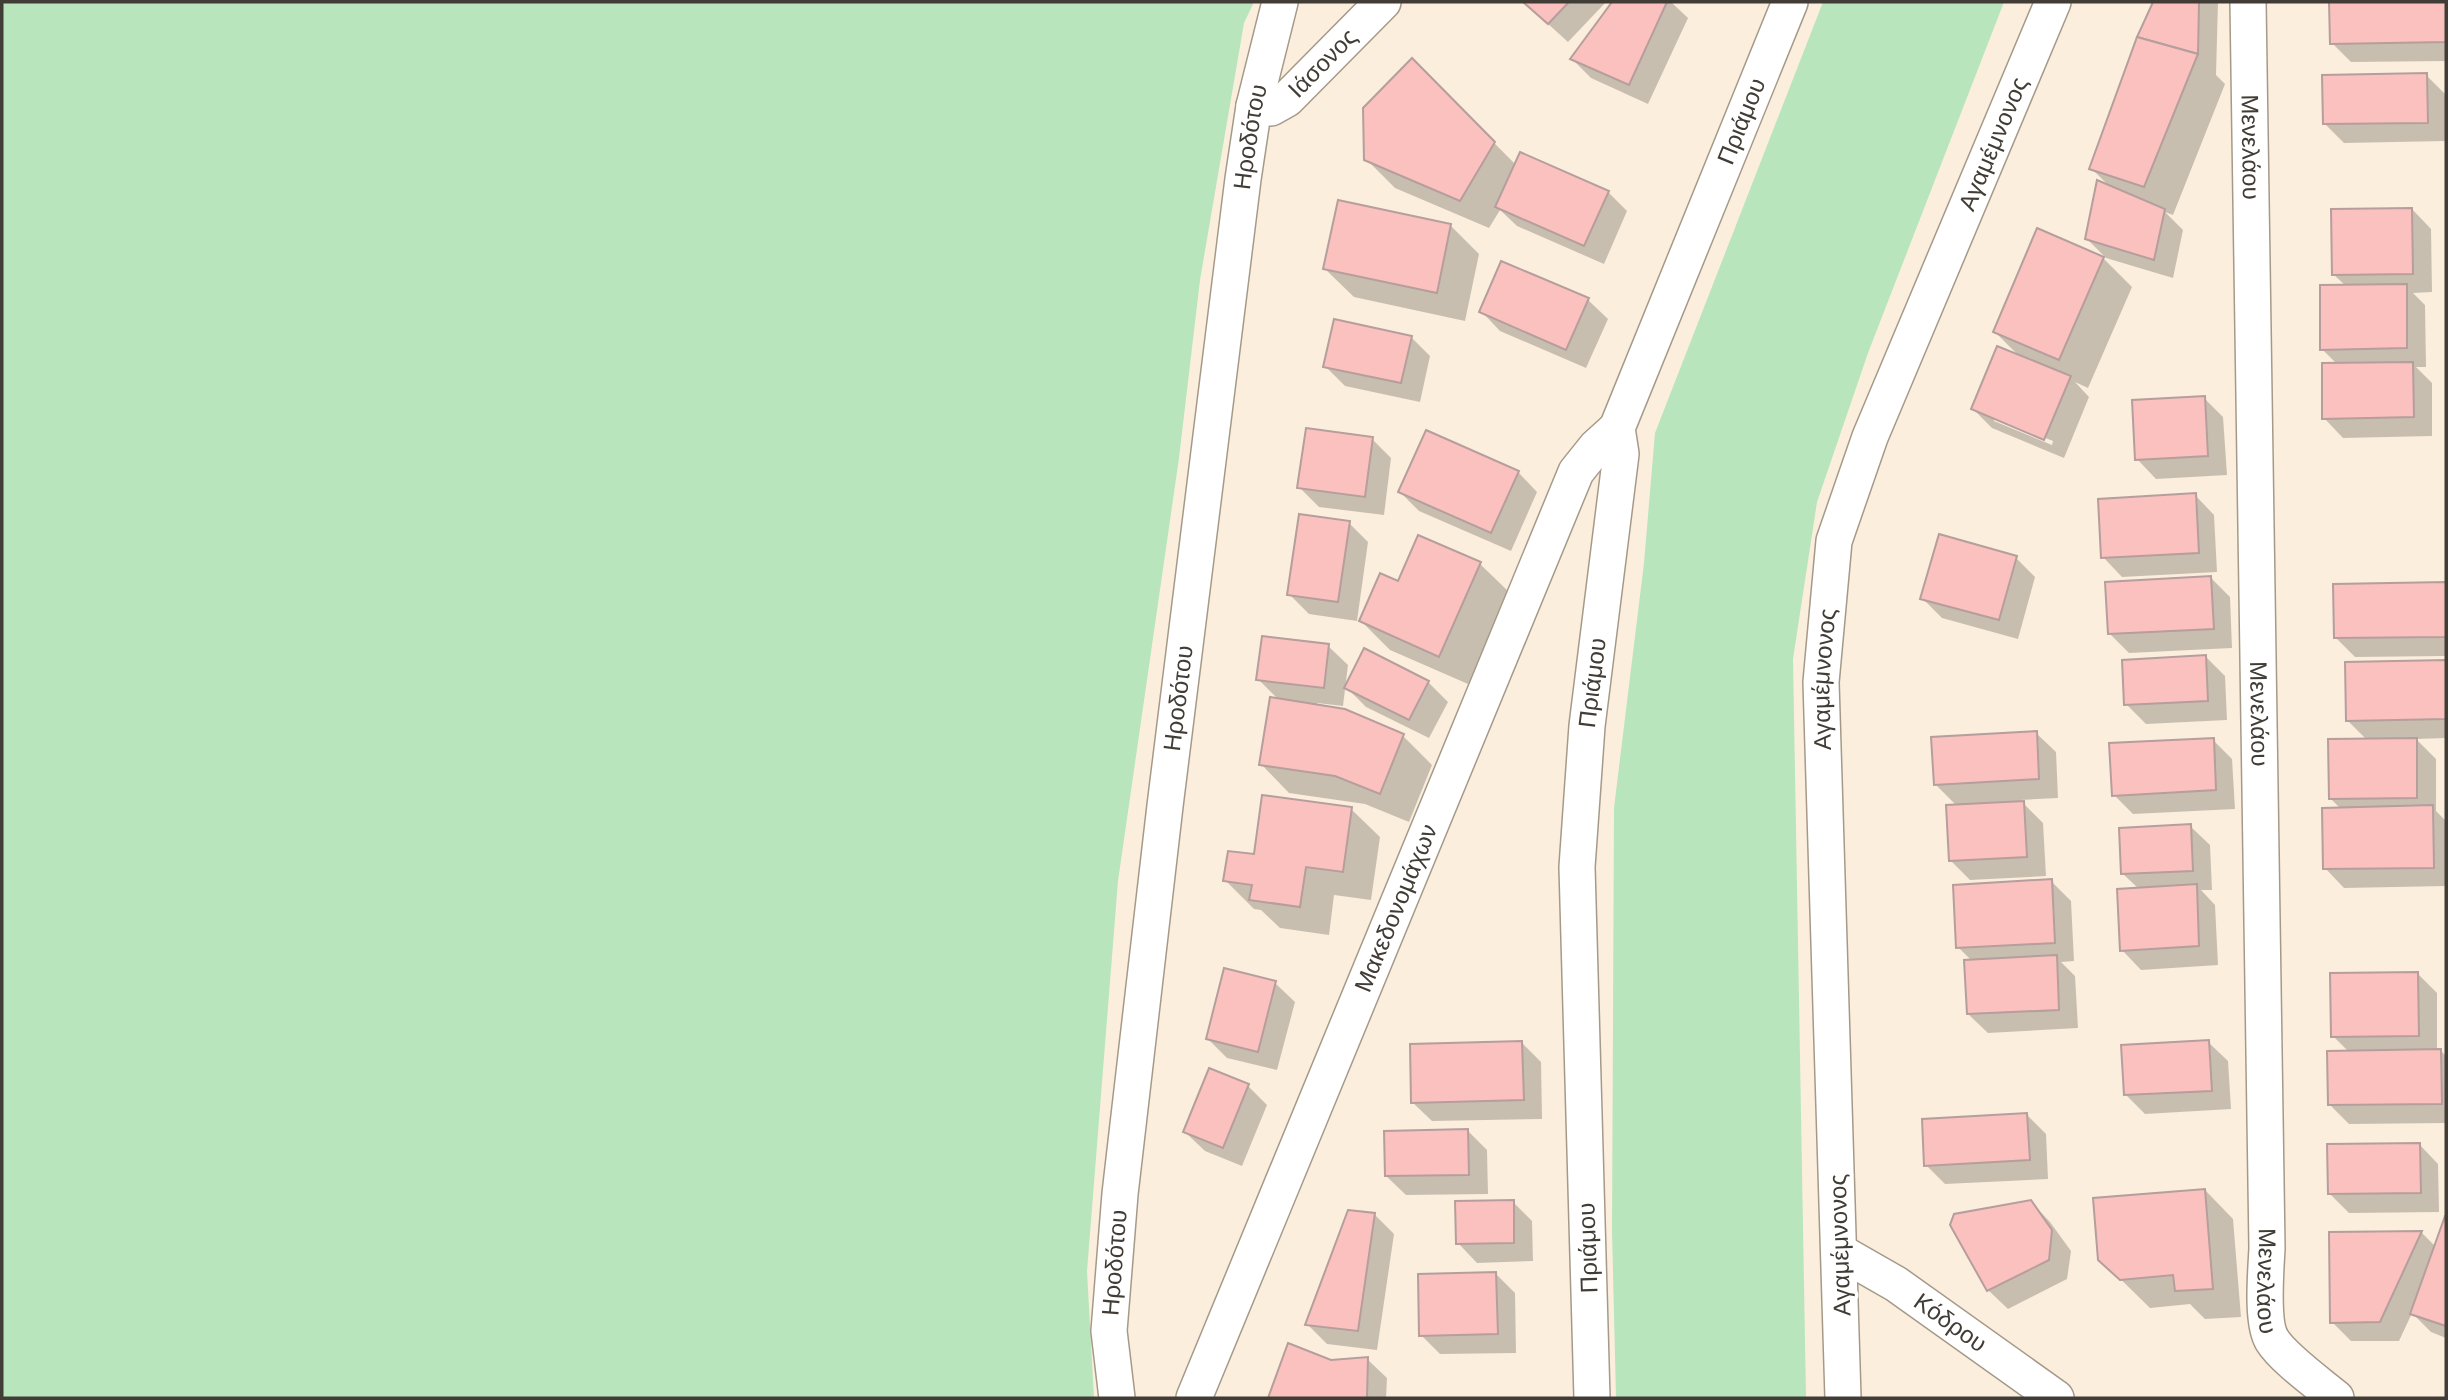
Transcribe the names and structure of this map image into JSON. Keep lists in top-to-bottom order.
{
  "streets": {
    "street": [
      "Ιάσονος",
      "Πριάμου",
      "Ηροδότου",
      "Αγαμέμνονος",
      "Μενελάου",
      "Μακεδονομάχων",
      "Κόδρου"
    ]
  },
  "crossings": [
    ["Ιάσονος", "Ηροδότου"],
    ["Πριάμου", "Μακεδονομάχων"],
    ["Αγαμέμνονος", "Κόδρου"]
  ]
}
